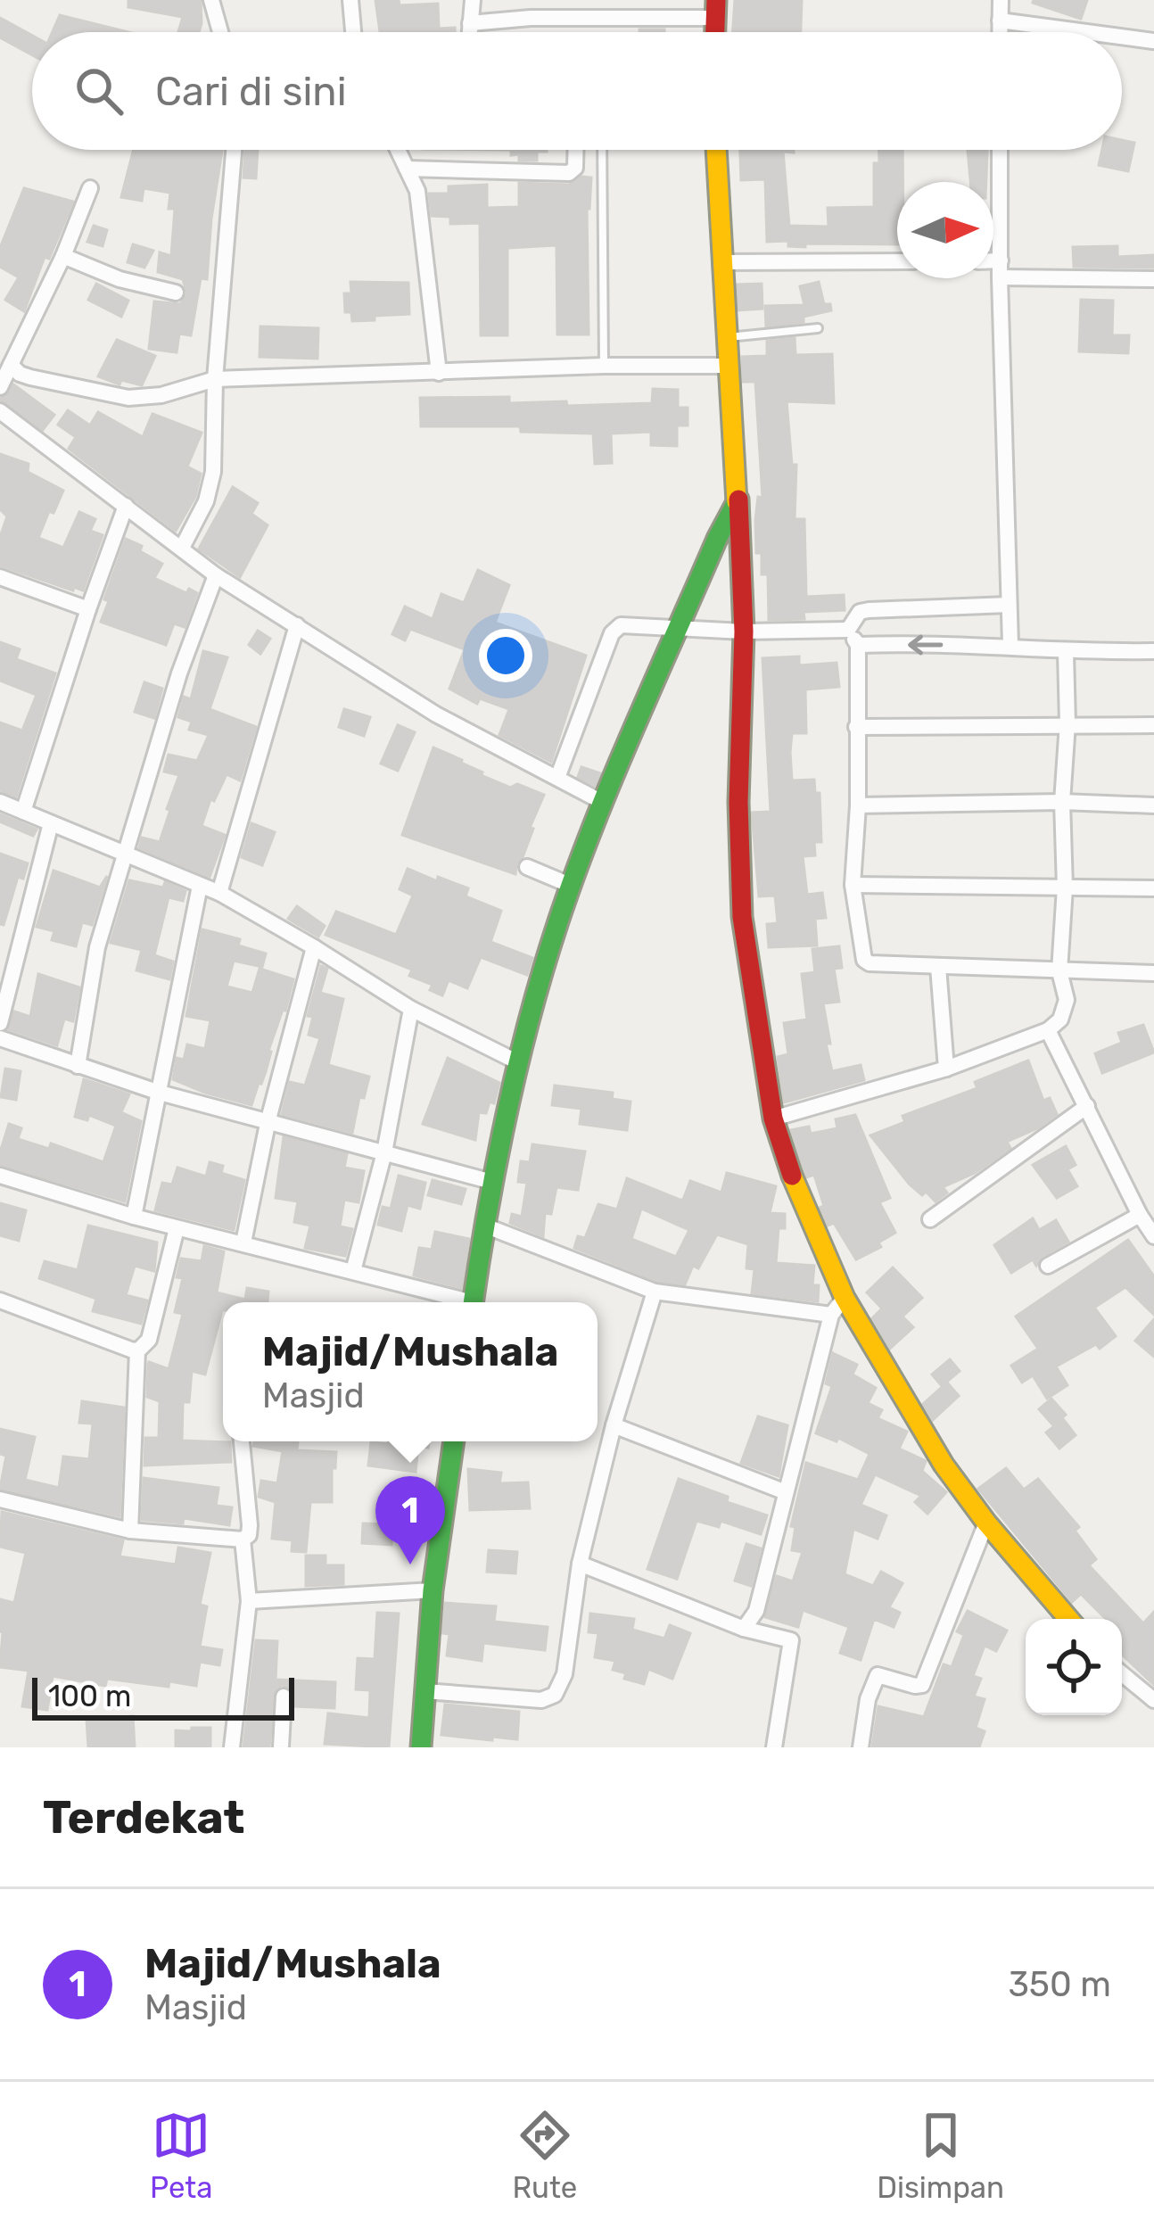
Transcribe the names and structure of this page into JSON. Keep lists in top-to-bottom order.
{
  "scale_bar": "100 m",
  "north": "right",
  "page": {
    "search": "Cari di sini",
    "popup": ["Majid/Mushala", "Masjid"],
    "pins": "1",
    "scale": "100 m",
    "heading": "Terdekat",
    "list": [
      {
        "mark": "1",
        "name": "Majid/Mushala",
        "note": "Masjid",
        "value": "350 m"
      }
    ],
    "nav": ["Peta", "Rute", "Disimpan"]
  }
}
